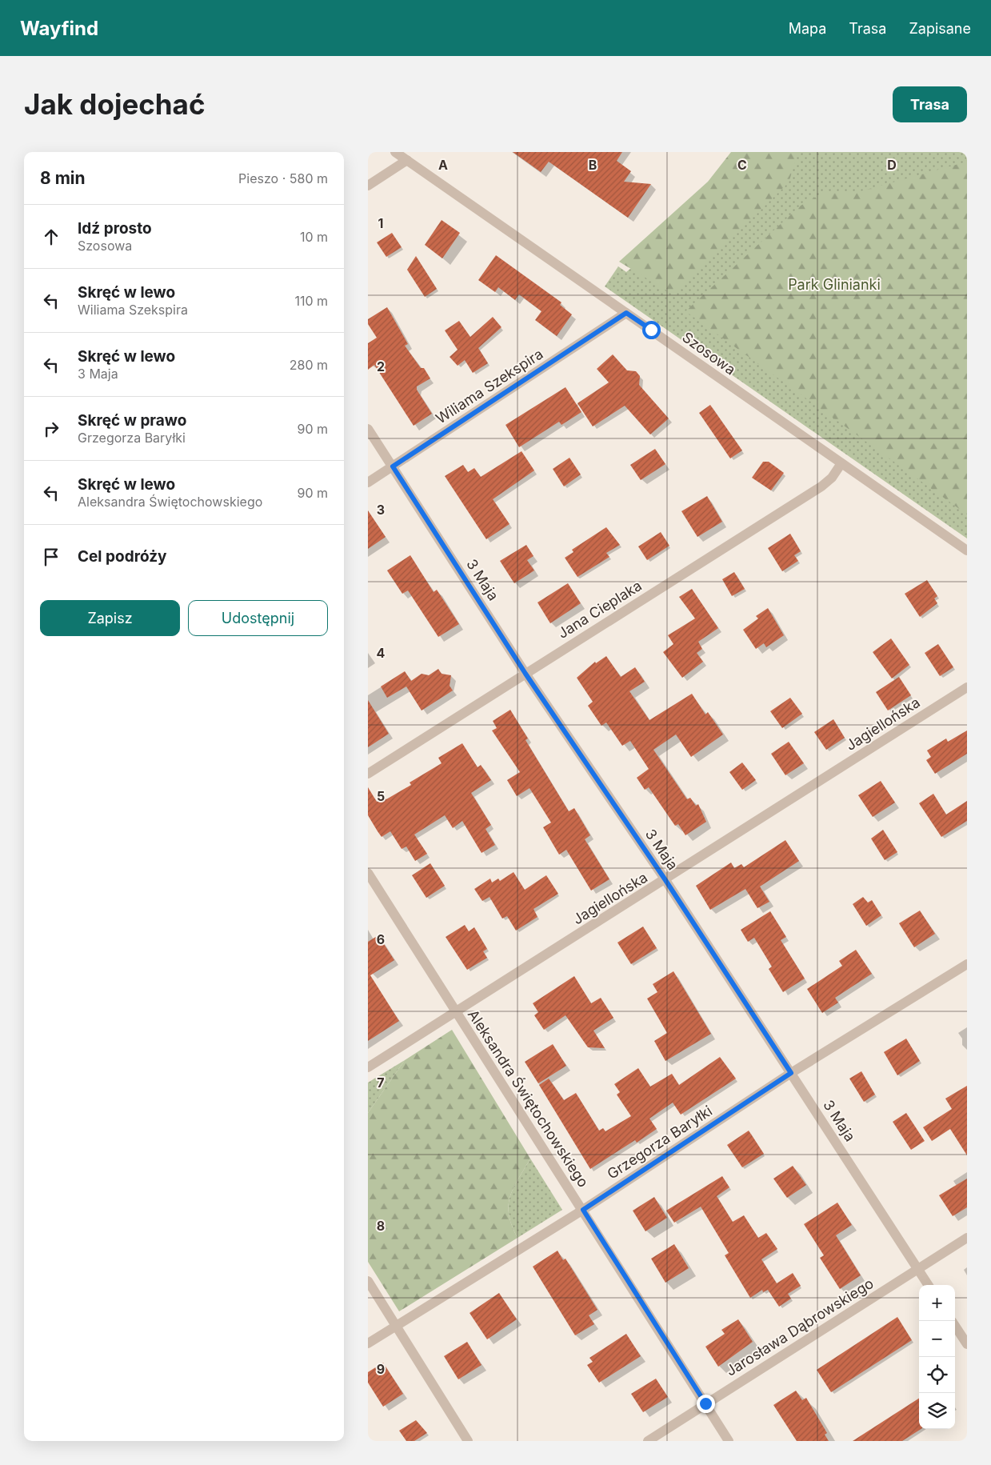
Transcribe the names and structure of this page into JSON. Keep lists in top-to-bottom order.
{
  "streets": {
    "street": [
      "Szosowa",
      "Wiliama Szekspira",
      "3 Maja",
      "Jana Cieplaka",
      "Jagiellońska",
      "Aleksandra Świętochowskiego",
      "Grzegorza Baryłki",
      "Jarosława Dąbrowskiego"
    ]
  },
  "crossings": [
    ["Szosowa", "Wiliama Szekspira"],
    ["Szosowa", "Jana Cieplaka"],
    ["Wiliama Szekspira", "3 Maja"],
    ["3 Maja", "Jana Cieplaka"],
    ["3 Maja", "Jagiellońska"],
    ["3 Maja", "Grzegorza Baryłki"],
    ["3 Maja", "Jarosława Dąbrowskiego"],
    ["Jagiellońska", "Aleksandra Świętochowskiego"],
    ["Aleksandra Świętochowskiego", "Grzegorza Baryłki"],
    ["Aleksandra Świętochowskiego", "Jarosława Dąbrowskiego"]
  ],
  "parks": ["Park Glinianki"],
  "page": {
    "header": "Wayfind",
    "nav": ["Mapa", "Trasa", "Zapisane"],
    "buttons": [
      "Trasa",
      ["Zapisz", "Udostępnij"]
    ],
    "title": "Jak dojechać",
    "heading": ["8 min", "Pieszo · 580 m"],
    "list": [
      ["Idź prosto", "Szosowa", "10 m"],
      ["Skręć w lewo", "Wiliama Szekspira", "110 m"],
      ["Skręć w lewo", "3 Maja", "280 m"],
      ["Skręć w prawo", "Grzegorza Baryłki", "90 m"],
      ["Skręć w lewo", "Aleksandra Świętochowskiego", "90 m"],
      "Cel podróży"
    ],
    "map_buttons": ["+", "−"]
  },
  "grid": {
    "columns": [
      "A",
      "B",
      "C",
      "D"
    ],
    "rows": [
      "1",
      "2",
      "3",
      "4",
      "5",
      "6",
      "7",
      "8",
      "9"
    ]
  }
}
